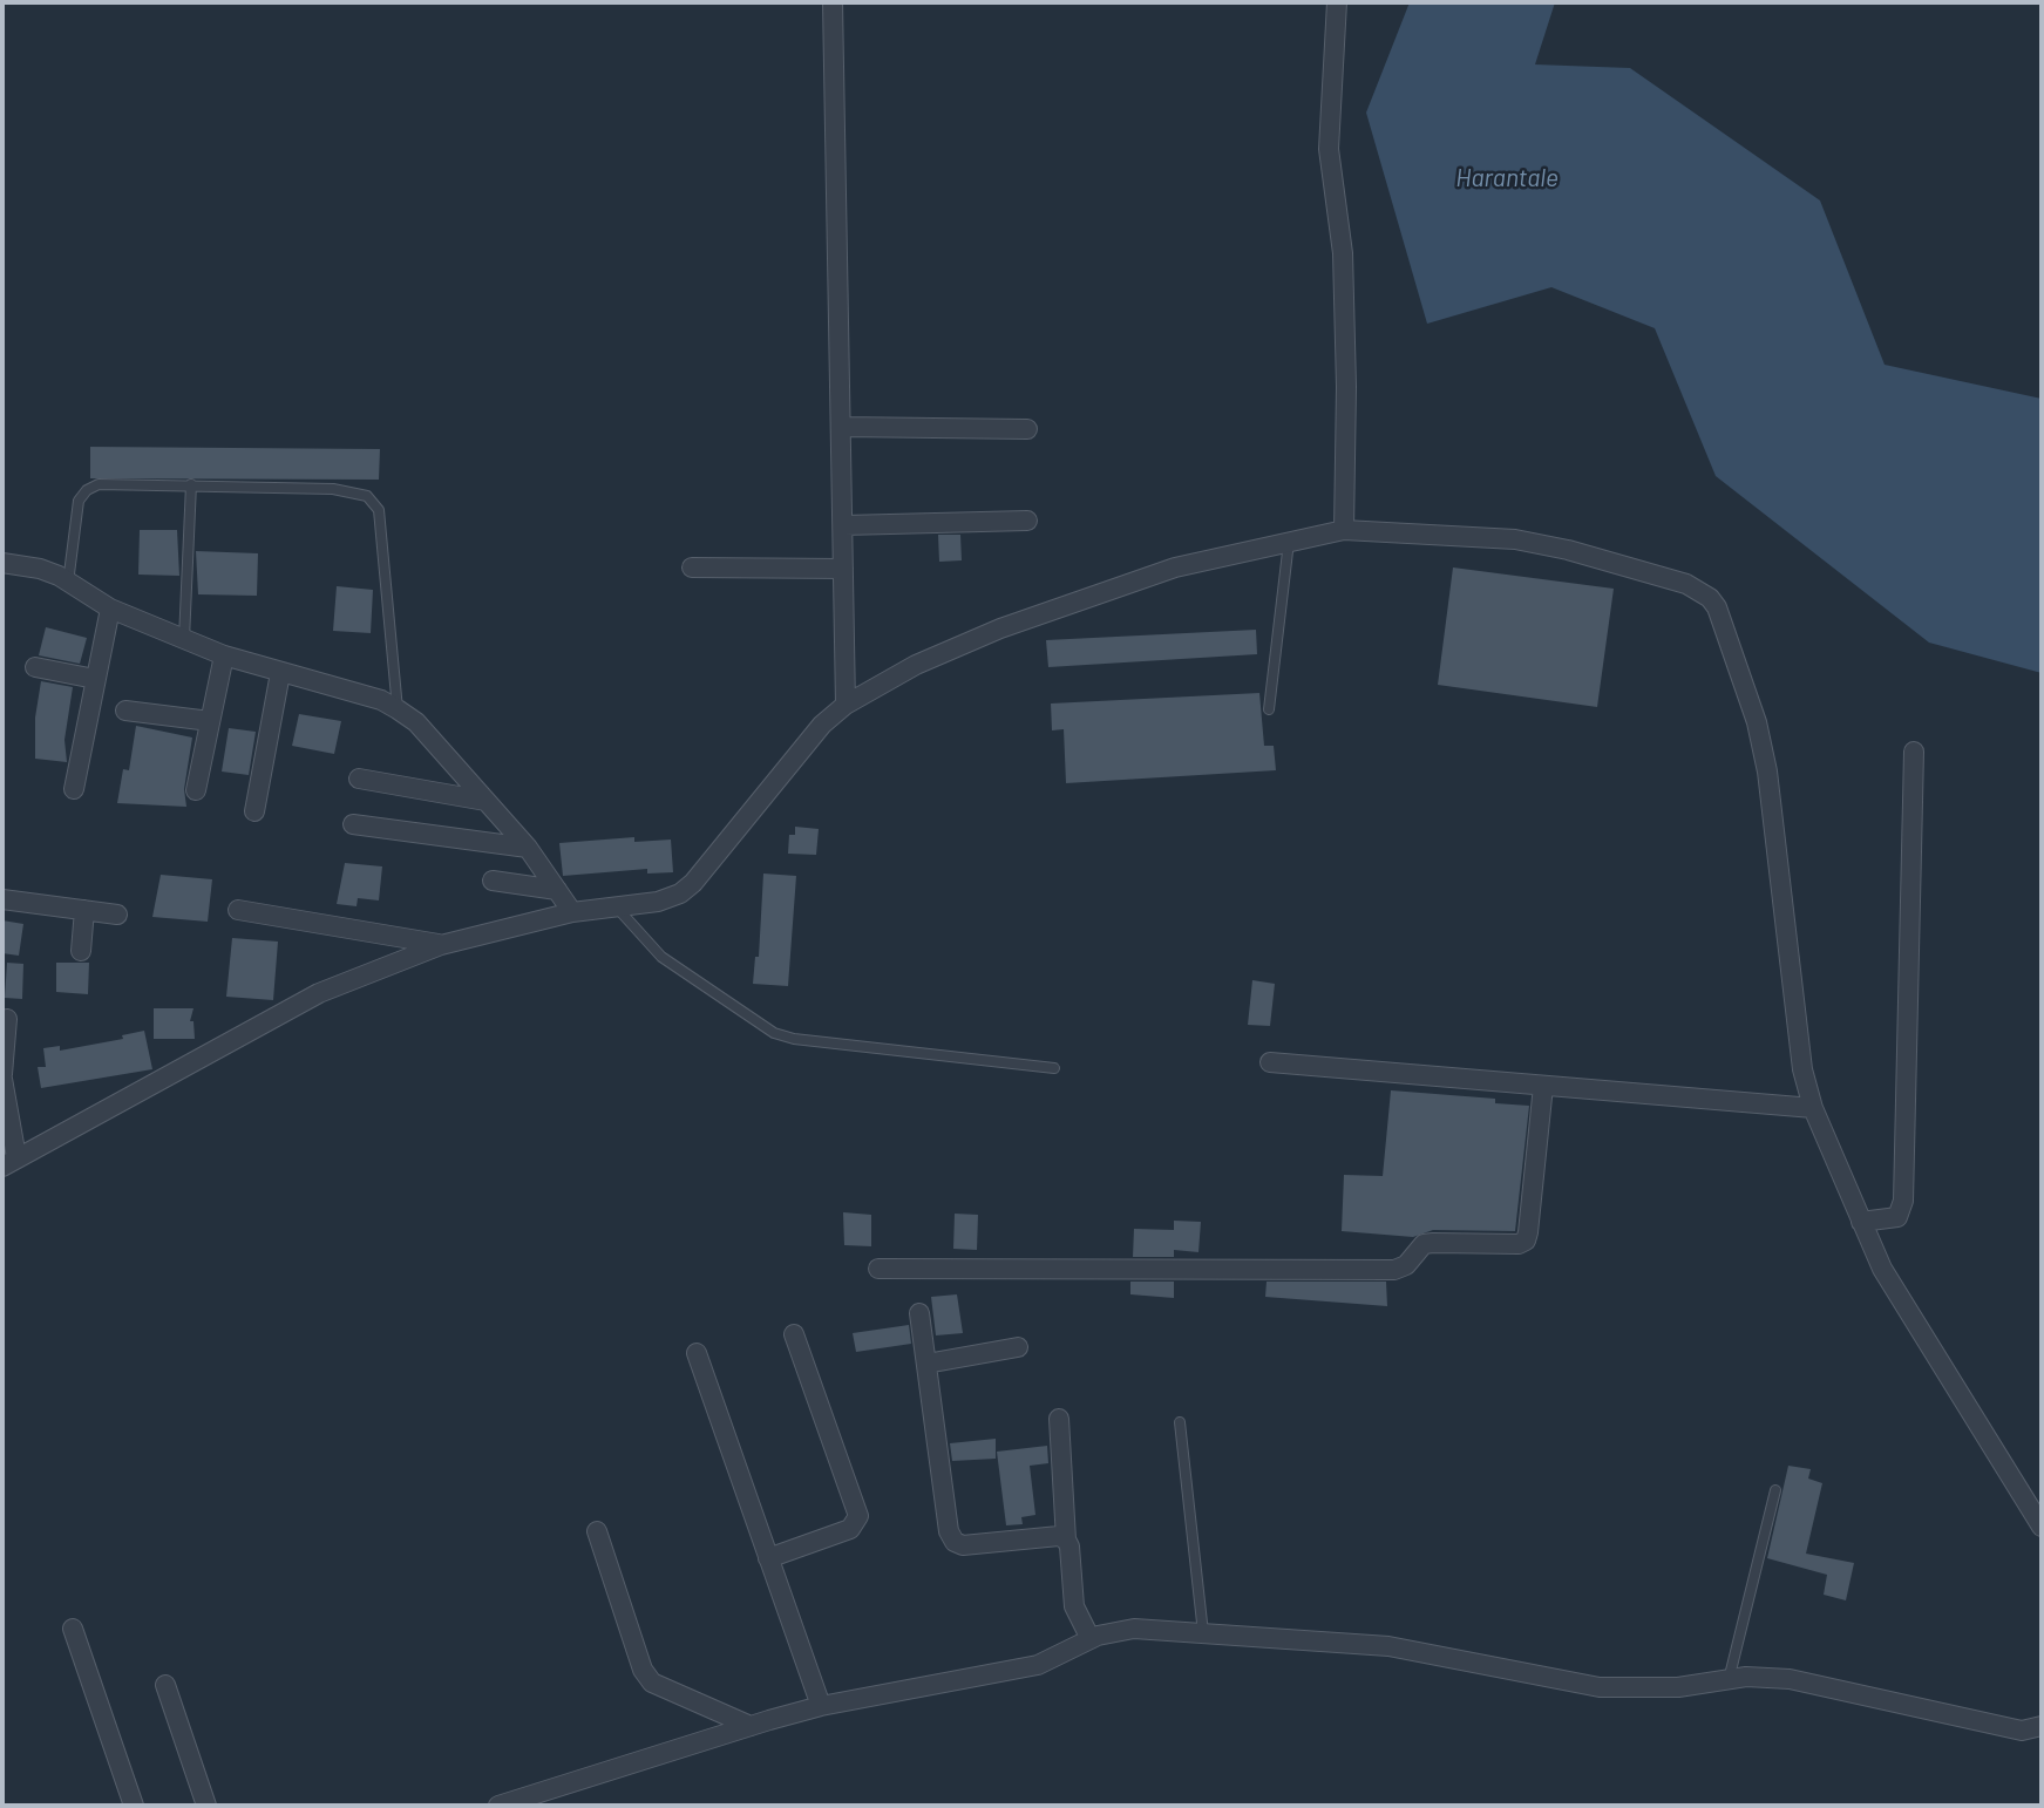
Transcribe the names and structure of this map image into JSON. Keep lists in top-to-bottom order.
{
  "water": ["Harantale"]
}
